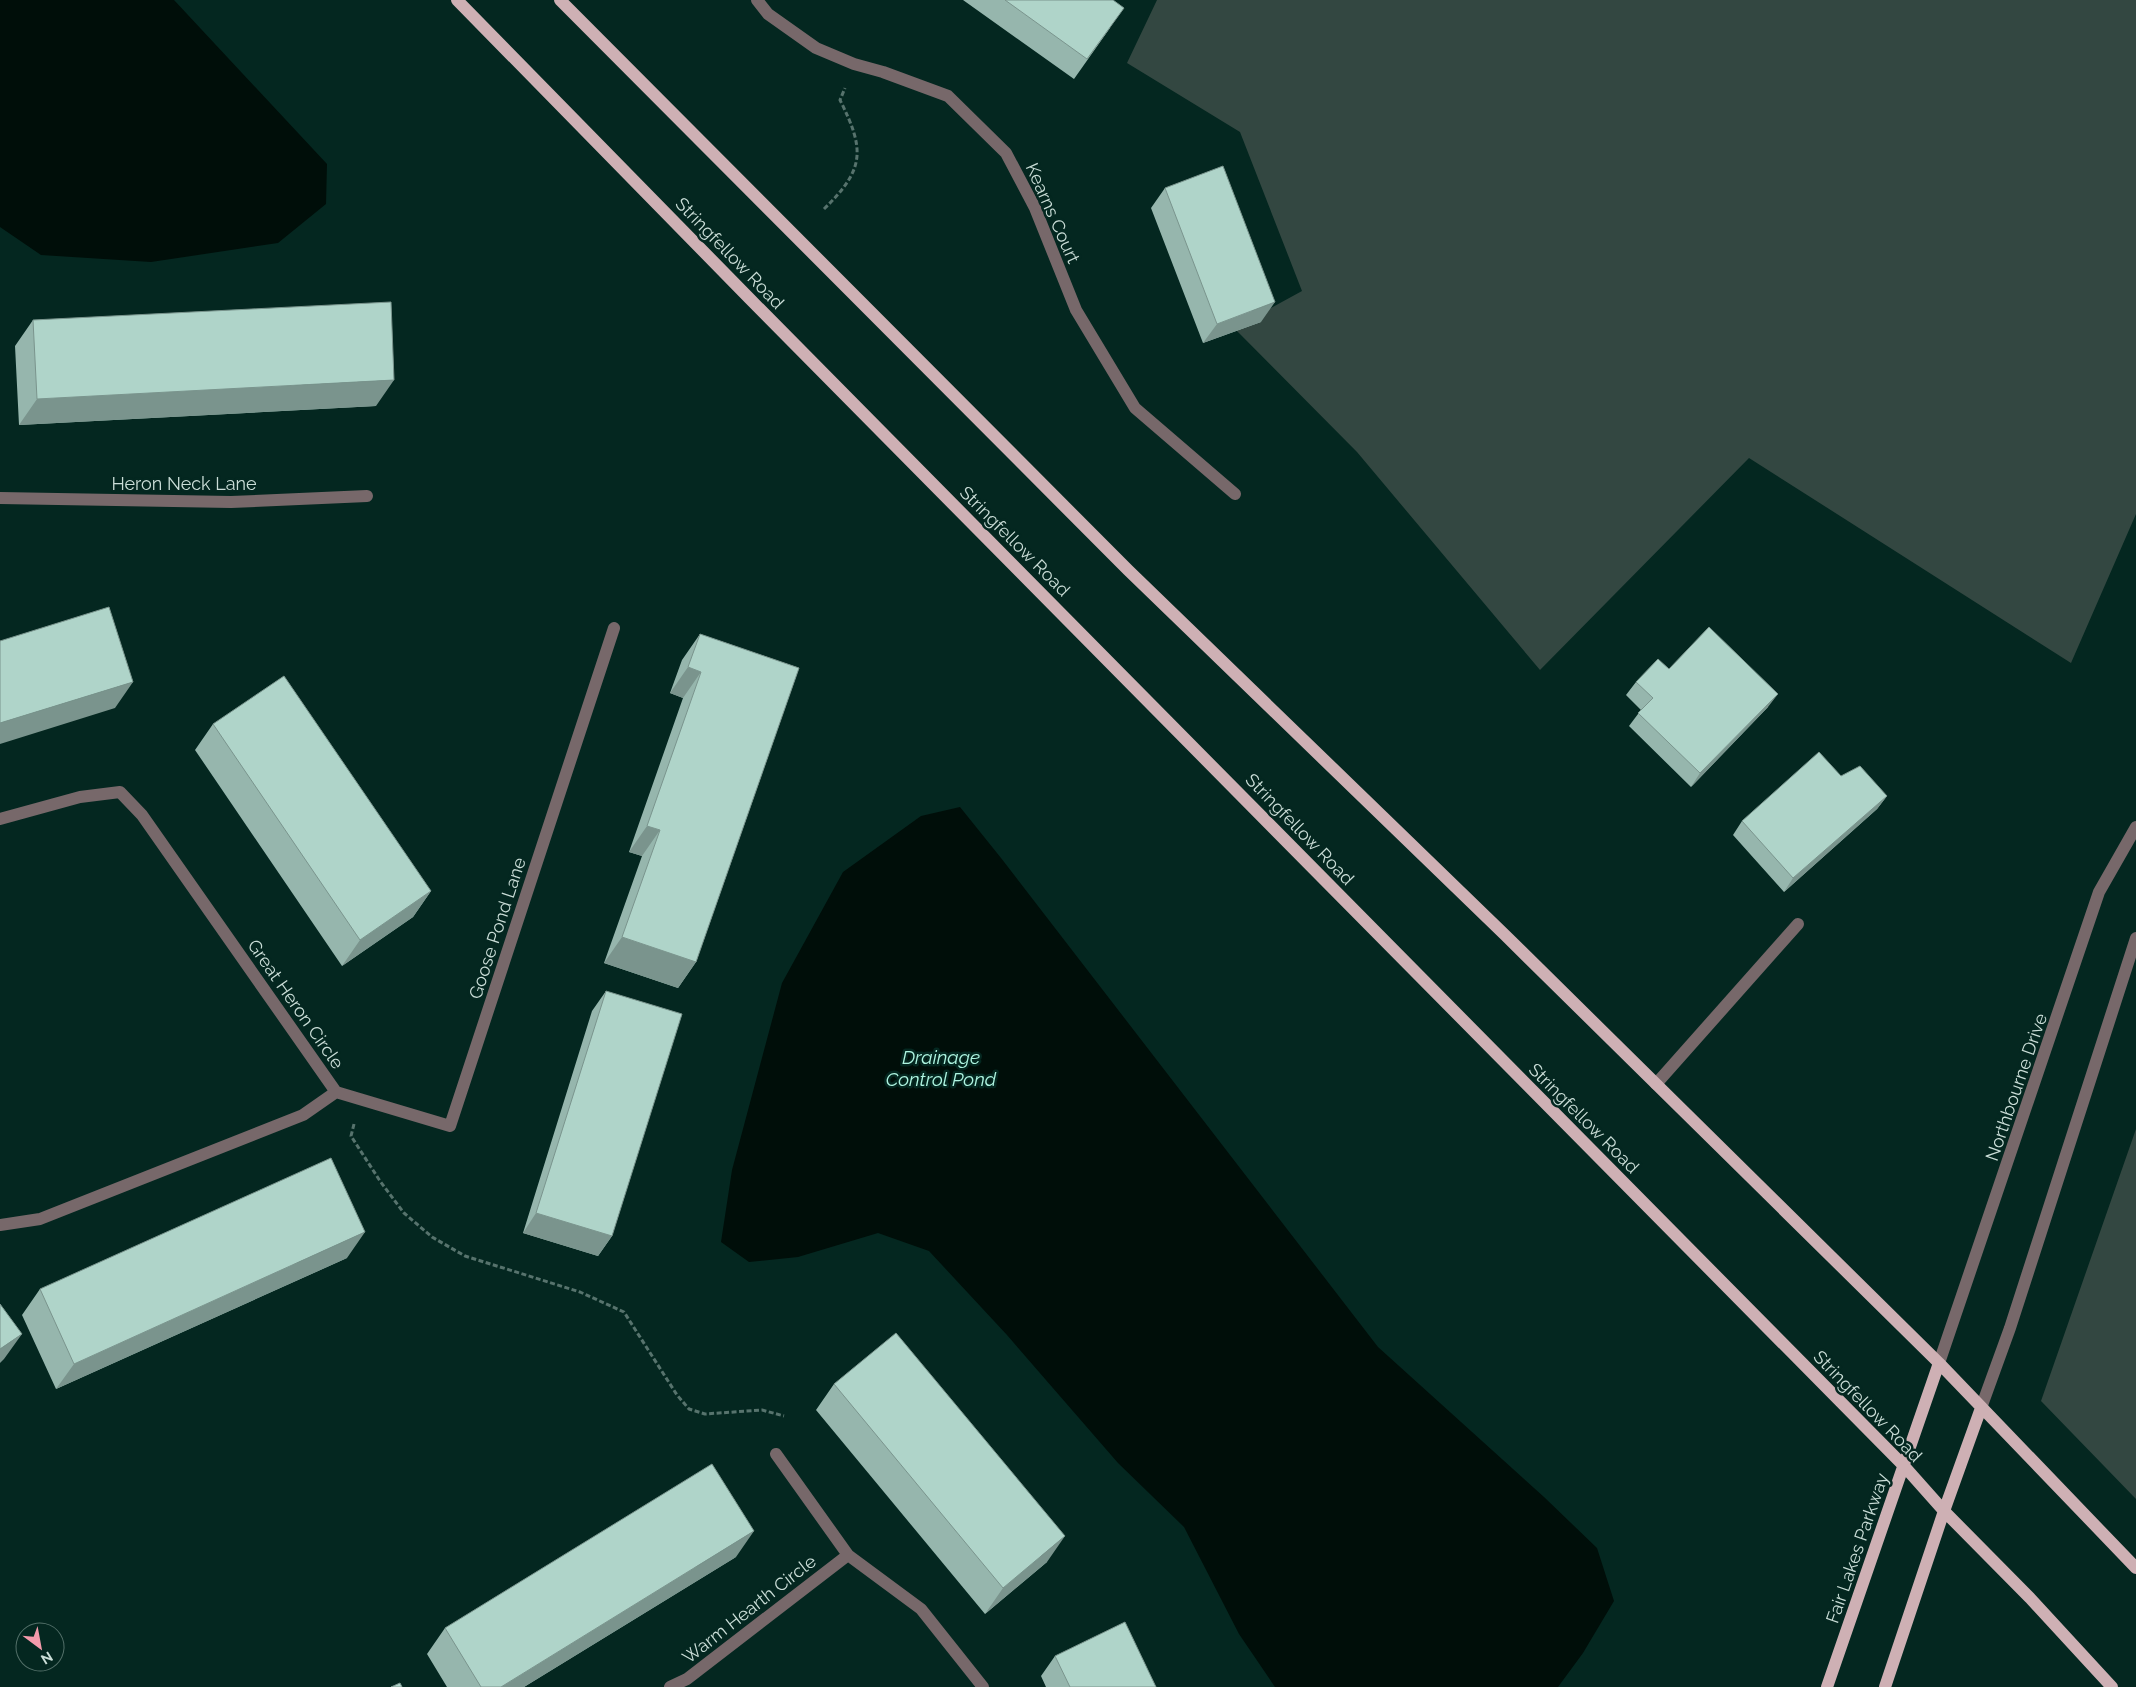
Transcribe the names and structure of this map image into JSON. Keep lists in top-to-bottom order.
{
  "streets": {
    "main road": ["Stringfellow Road", "Fair Lakes Parkway"],
    "street": [
      "Kearns Court",
      "Heron Neck Lane",
      "Goose Pond Lane",
      "Great Heron Circle",
      "Northbourne Drive",
      "Warm Hearth Circle"
    ]
  },
  "crossings": [
    ["Stringfellow Road", "Fair Lakes Parkway"],
    ["Goose Pond Lane", "Great Heron Circle"],
    ["Northbourne Drive", "Fair Lakes Parkway"]
  ],
  "water": ["Drainage Control Pond"],
  "north": "bottom right"
}
